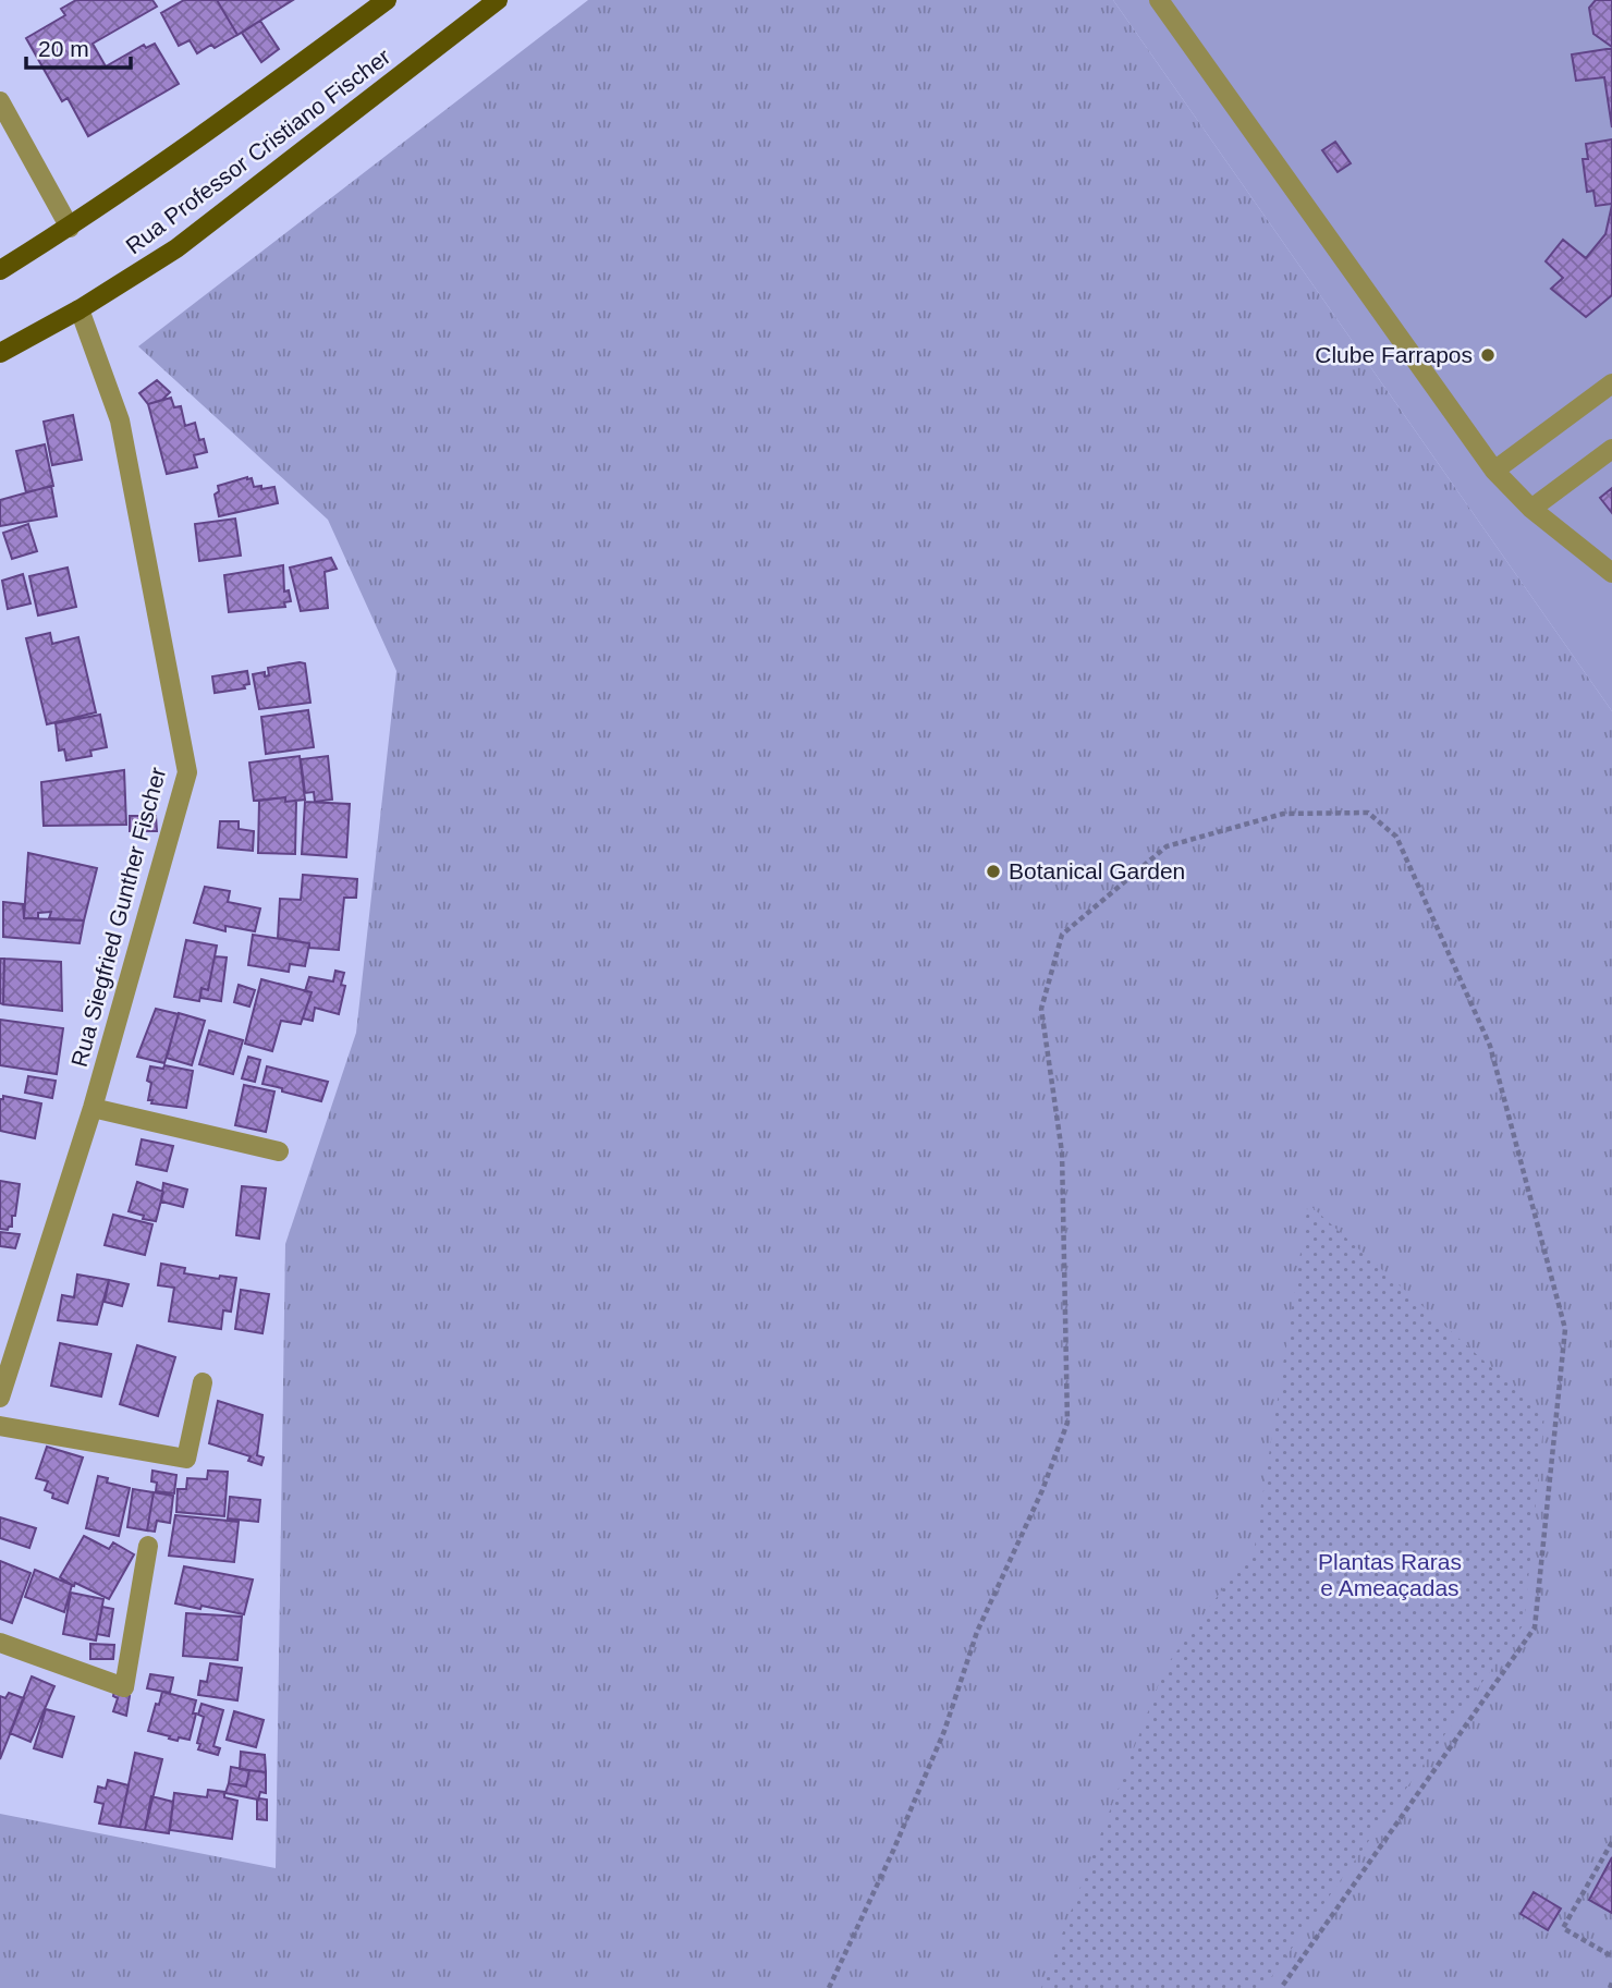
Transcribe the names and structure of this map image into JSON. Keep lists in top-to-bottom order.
{
  "streets": {
    "main road": ["Rua Professor Cristiano Fischer"],
    "street": ["Rua Siegfried Gunther Fischer"]
  },
  "crossings": [
    ["Rua Professor Cristiano Fischer", "Rua Siegfried Gunther Fischer"]
  ],
  "parks": ["Plantas Raras e Ameaçadas"],
  "places": ["Clube Farrapos", "Botanical Garden"],
  "scale_bar": "20 m"
}
